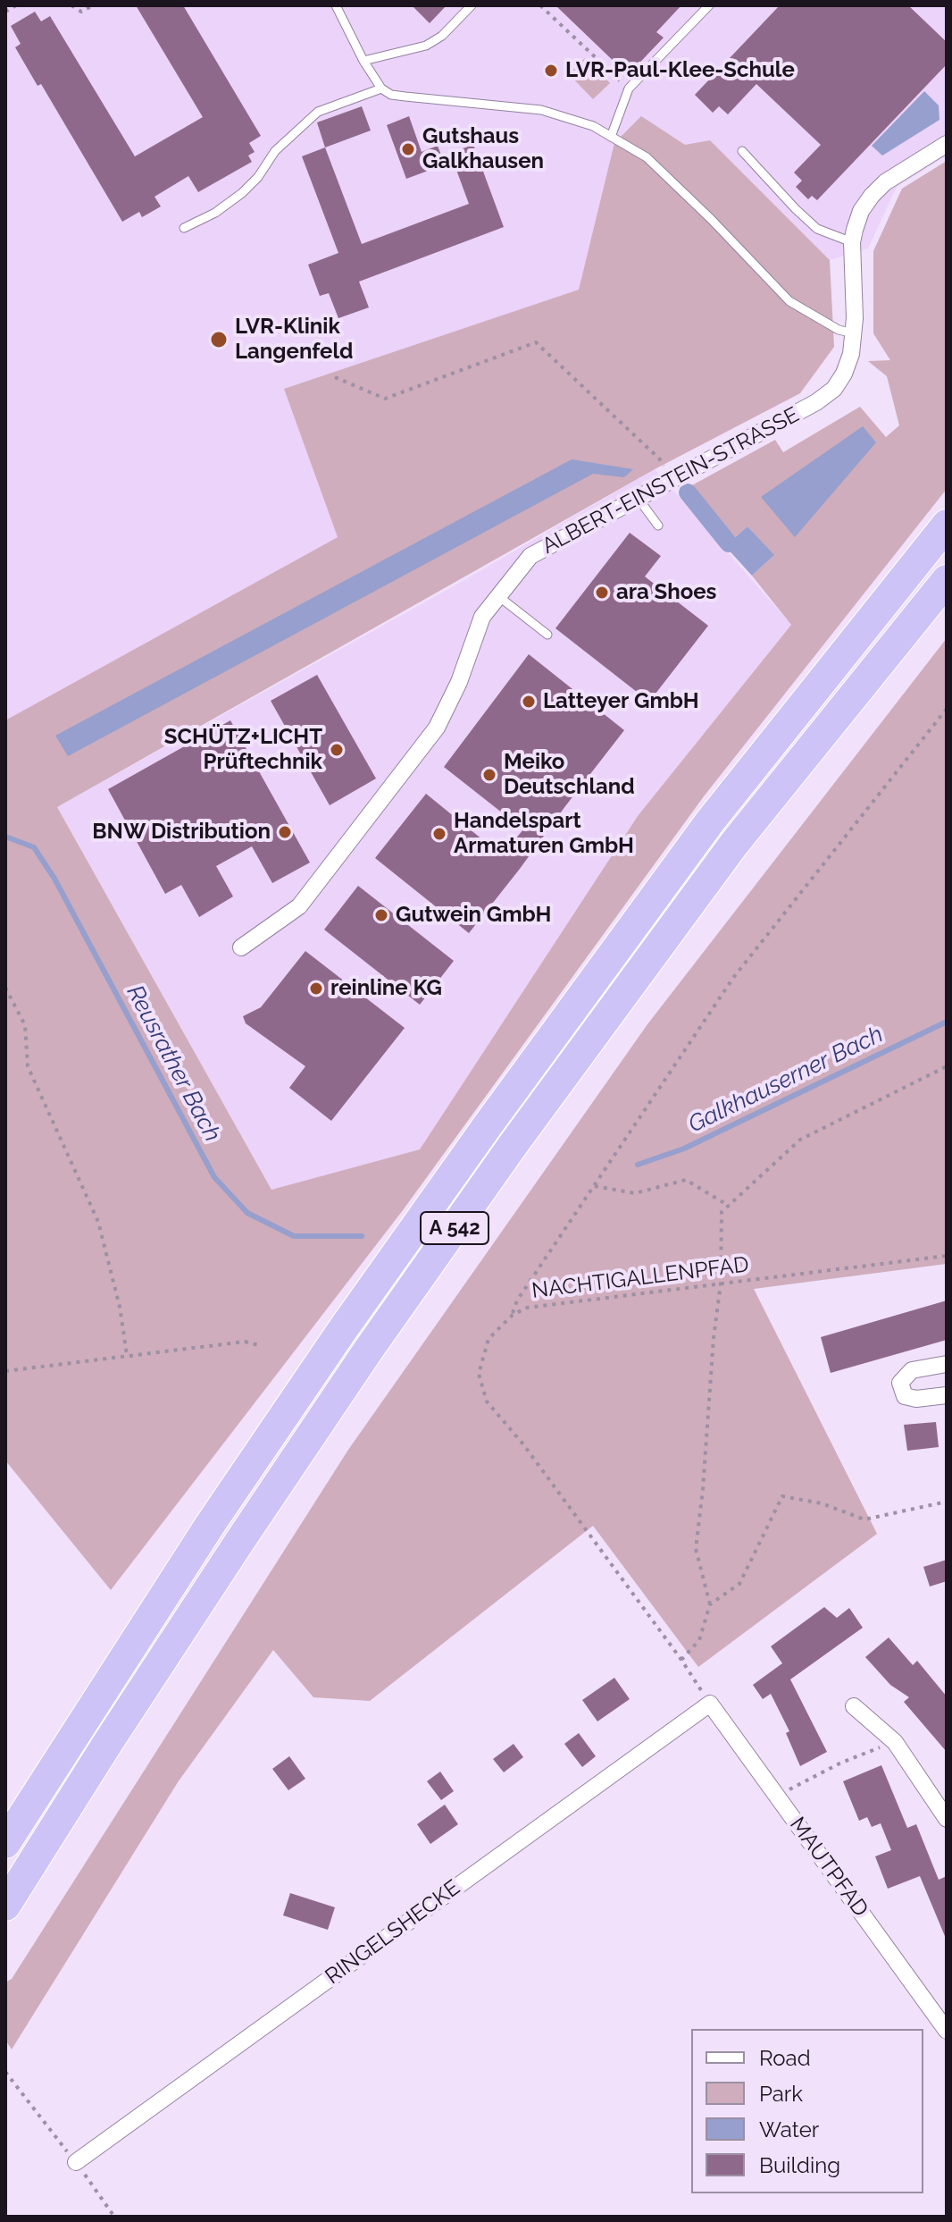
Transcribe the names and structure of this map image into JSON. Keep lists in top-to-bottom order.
{
  "streets": {
    "highway": ["A 542"],
    "street": ["ALBERT-EINSTEIN-STRASSE", "MAUTPFAD", "RINGELSHECKE"],
    "path": ["NACHTIGALLENPFAD"]
  },
  "crossings": [
    ["NACHTIGALLENPFAD", "MAUTPFAD"],
    ["NACHTIGALLENPFAD", "RINGELSHECKE"],
    ["MAUTPFAD", "RINGELSHECKE"]
  ],
  "water": ["Reusrather Bach", "Galkhauserner Bach"],
  "places": [
    "LVR-Paul-Klee-Schule",
    "Gutshaus Galkhausen",
    "LVR-Klinik Langenfeld",
    "ara Shoes",
    "Latteyer GmbH",
    "SCHÜTZ+LICHT Prüftechnik",
    "Meiko Deutschland",
    "BNW Distribution",
    "Handelspart Armaturen GmbH",
    "Gutwein GmbH",
    "reinline KG"
  ],
  "legend": [
    "Road",
    "Park",
    "Water",
    "Building"
  ]
}
